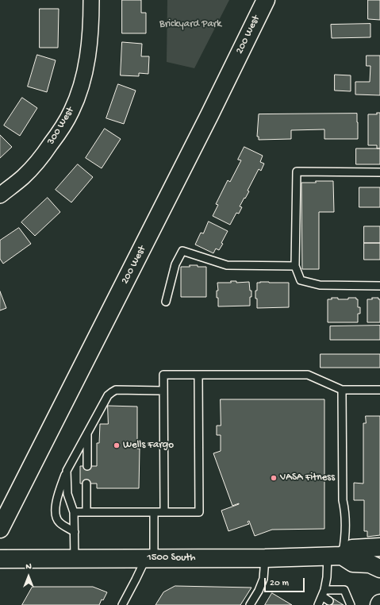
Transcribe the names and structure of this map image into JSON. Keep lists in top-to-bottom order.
{
  "streets": {
    "main road": ["200 West", "1500 South"],
    "street": ["300 West"]
  },
  "parks": ["Brickyard Park"],
  "places": ["Wells Fargo", "VASA Fitness"],
  "scale_bar": "20 m",
  "north": "top"
}
